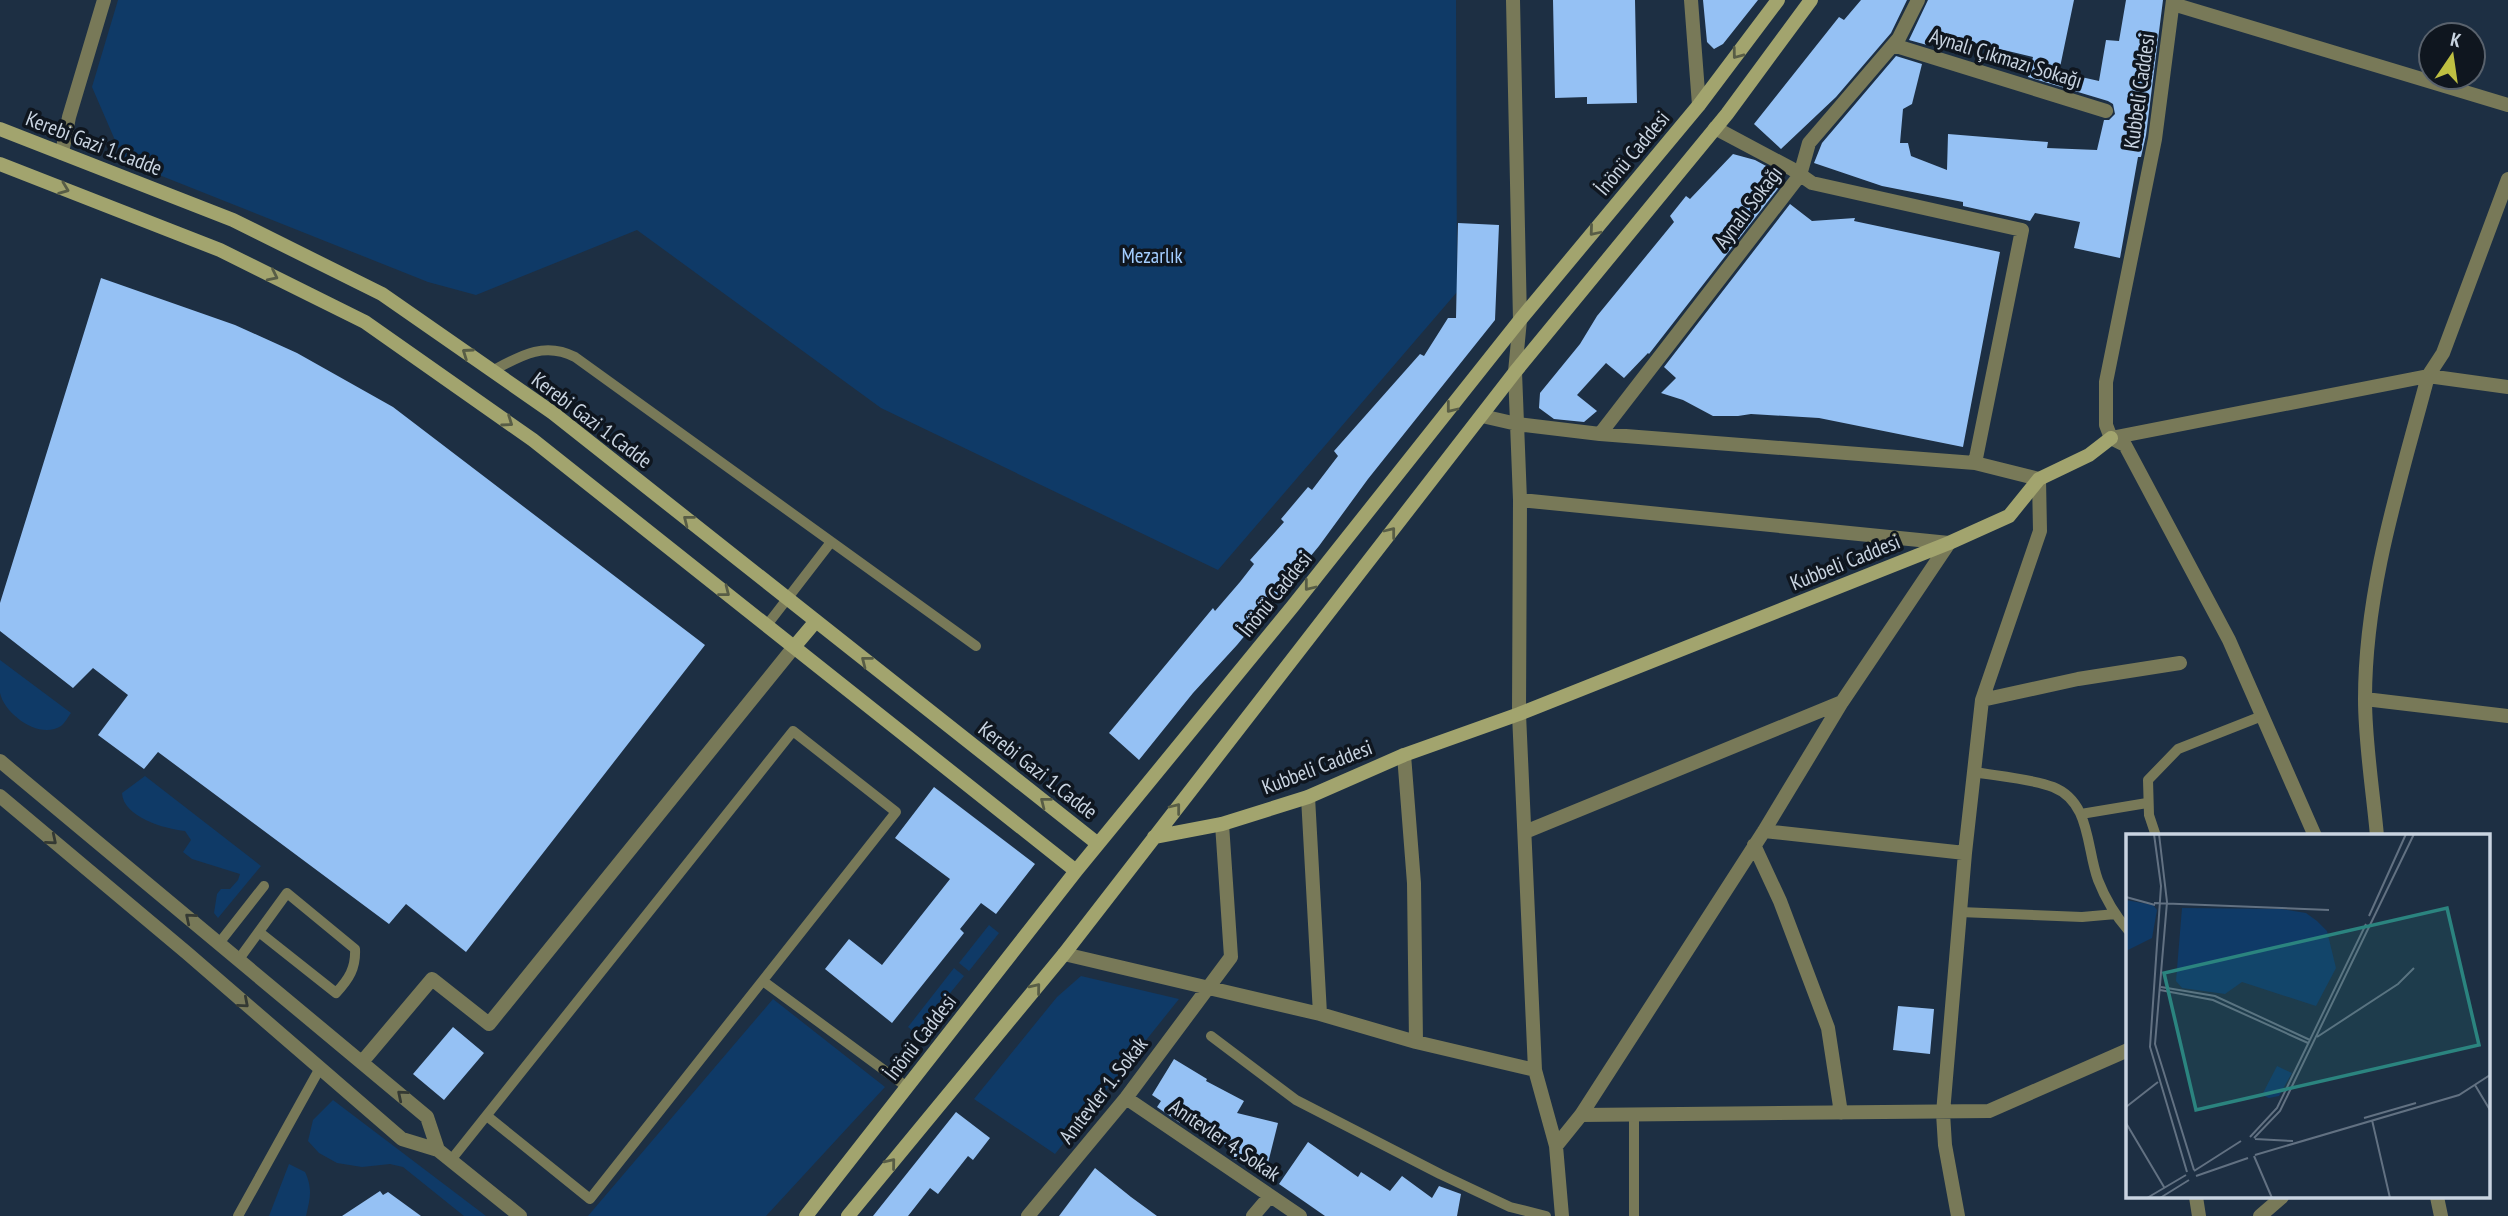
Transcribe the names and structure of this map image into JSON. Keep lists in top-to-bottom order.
{
  "streets": {
    "street": [
      "Aynalı Çıkmazı Sokağı",
      "Kubbeli Caddesi",
      "Kerebi Gazi 1.Cadde",
      "İnönü Caddesi",
      "Aynalı Sokağı",
      "Anıtevler 1. Sokak",
      "Anıtevler 4. Sokak"
    ]
  },
  "crossings": [
    ["Aynalı Çıkmazı Sokağı", "Aynalı Sokağı"],
    ["Kubbeli Caddesi", "Anıtevler 1. Sokak"],
    ["Kerebi Gazi 1.Cadde", "İnönü Caddesi"],
    ["Anıtevler 1. Sokak", "Anıtevler 4. Sokak"]
  ],
  "parks": ["Mezarlık"],
  "north": "top"
}
